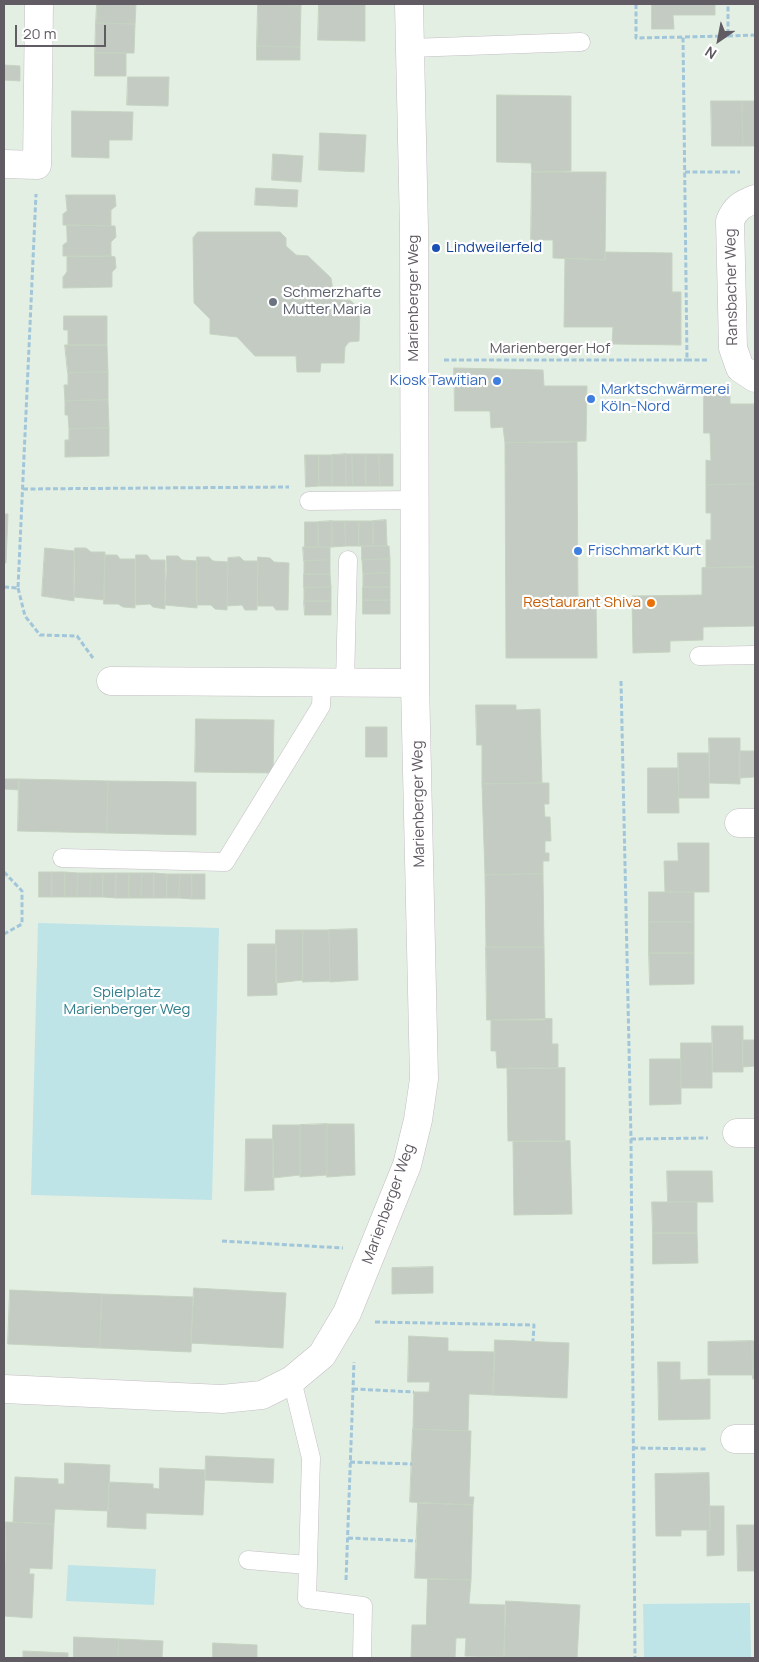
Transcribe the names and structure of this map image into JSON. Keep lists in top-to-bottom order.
{
  "streets": {
    "street": ["Ransbacher Weg", "Marienberger Weg"],
    "path": ["Marienberger Hof"]
  },
  "crossings": [
    ["Ransbacher Weg", "Marienberger Hof"],
    ["Marienberger Weg", "Marienberger Hof"]
  ],
  "parks": ["Spielplatz Marienberger Weg"],
  "places": [
    "Lindweilerfeld",
    "Schmerzhafte Mutter Maria",
    "Kiosk Tawitian",
    "Marktschwärmerei Köln-Nord",
    "Frischmarkt Kurt",
    "Restaurant Shiva"
  ],
  "scale_bar": "20 m",
  "north": "bottom left"
}
